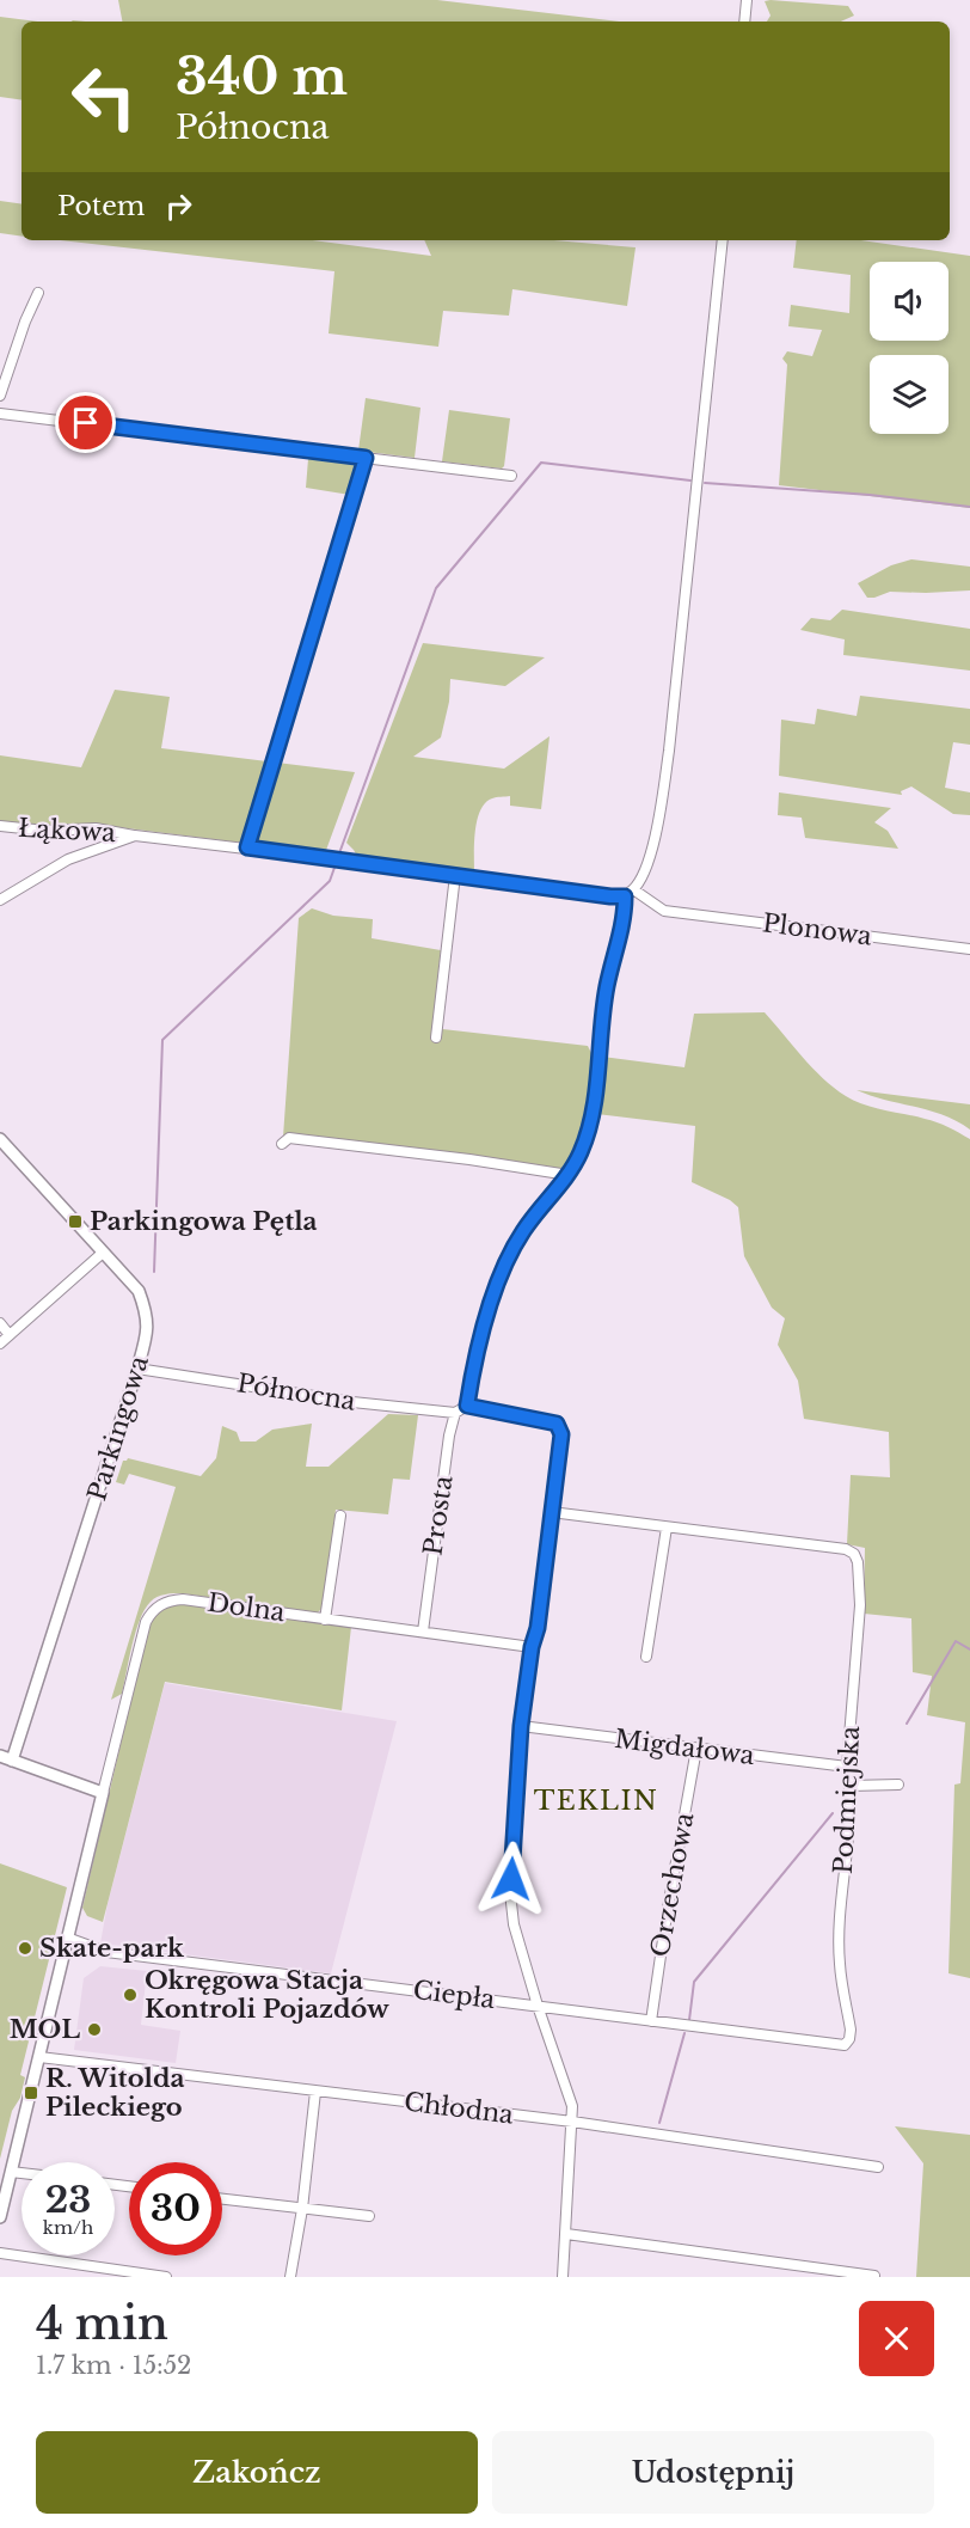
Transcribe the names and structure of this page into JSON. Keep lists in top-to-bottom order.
{
  "streets": {
    "street": [
      "Łąkowa",
      "Plonowa",
      "Północna",
      "Parkingowa",
      "Prosta",
      "Dolna",
      "Migdałowa",
      "Podmiejska",
      "Orzechowa",
      "Ciepła",
      "Chłodna"
    ]
  },
  "crossings": [
    ["Północna", "Parkingowa"],
    ["Północna", "Prosta"],
    ["Prosta", "Dolna"],
    ["Migdałowa", "Podmiejska"],
    ["Migdałowa", "Orzechowa"],
    ["Podmiejska", "Ciepła"],
    ["Orzechowa", "Ciepła"]
  ],
  "districts": ["TEKLIN"],
  "places": {
    "transit": ["Parkingowa Pętla", "R. Witolda Pileckiego"],
    "other": ["Skate-park", "Okręgowa Stacja Kontroli Pojazdów", "MOL"]
  },
  "page": {
    "turn": ["340 m", "Północna"],
    "then": "Potem",
    "speed": "23 km/h",
    "limit": "30",
    "heading": ["4 min", "1.7 km · 15:52"],
    "buttons": ["Zakończ", "Udostępnij"]
  }
}
